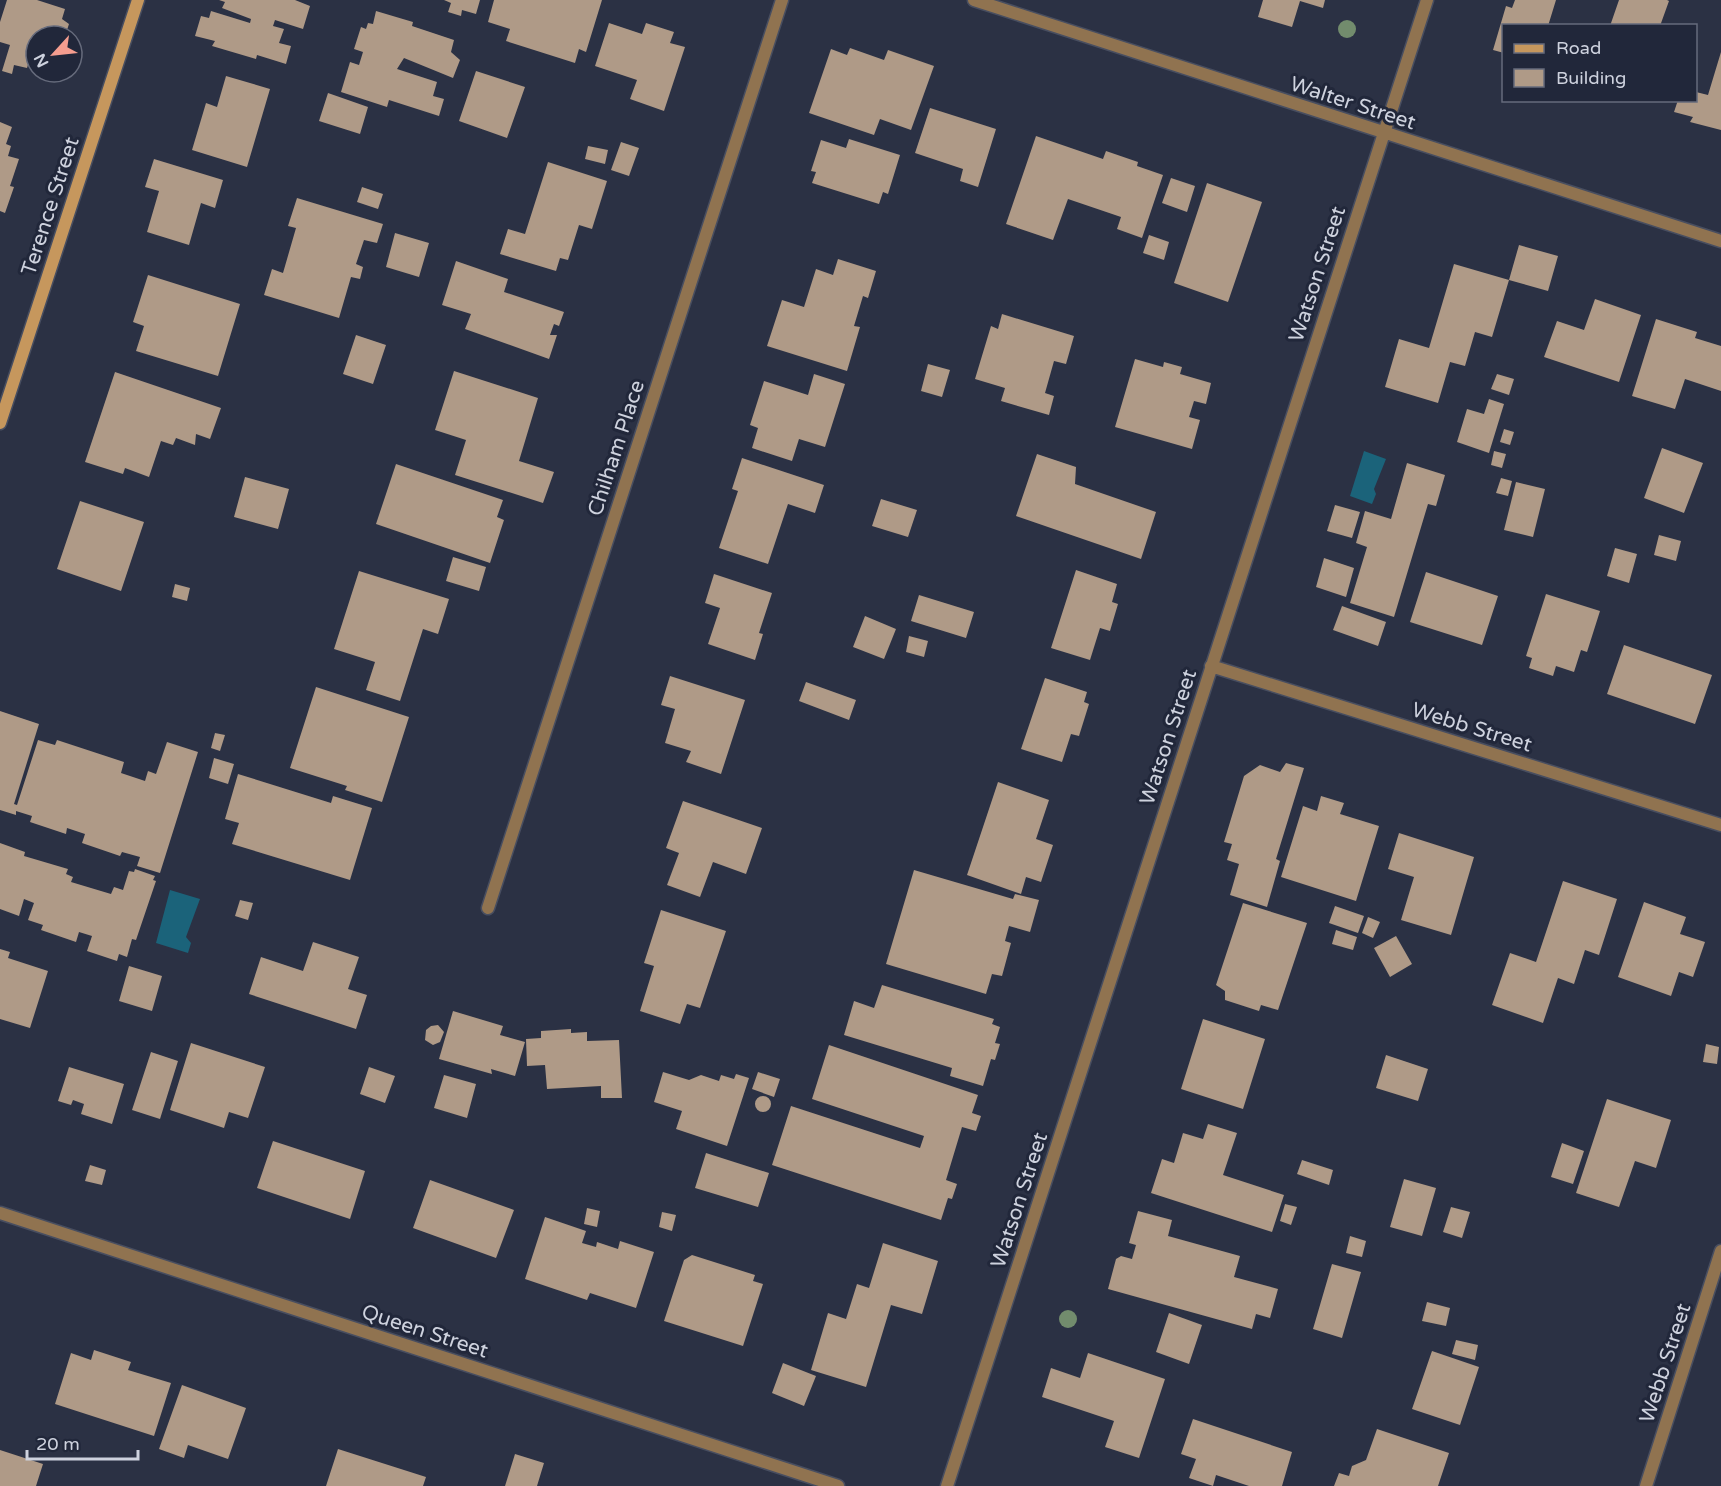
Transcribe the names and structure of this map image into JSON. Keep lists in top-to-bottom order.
{
  "streets": {
    "street": [
      "Walter Street",
      "Terence Street",
      "Watson Street",
      "Chilham Place",
      "Webb Street",
      "Queen Street"
    ]
  },
  "crossings": [
    ["Walter Street", "Watson Street"],
    ["Watson Street", "Webb Street"]
  ],
  "legend": ["Road", "Building"],
  "scale_bar": "20 m",
  "north": "bottom left"
}
